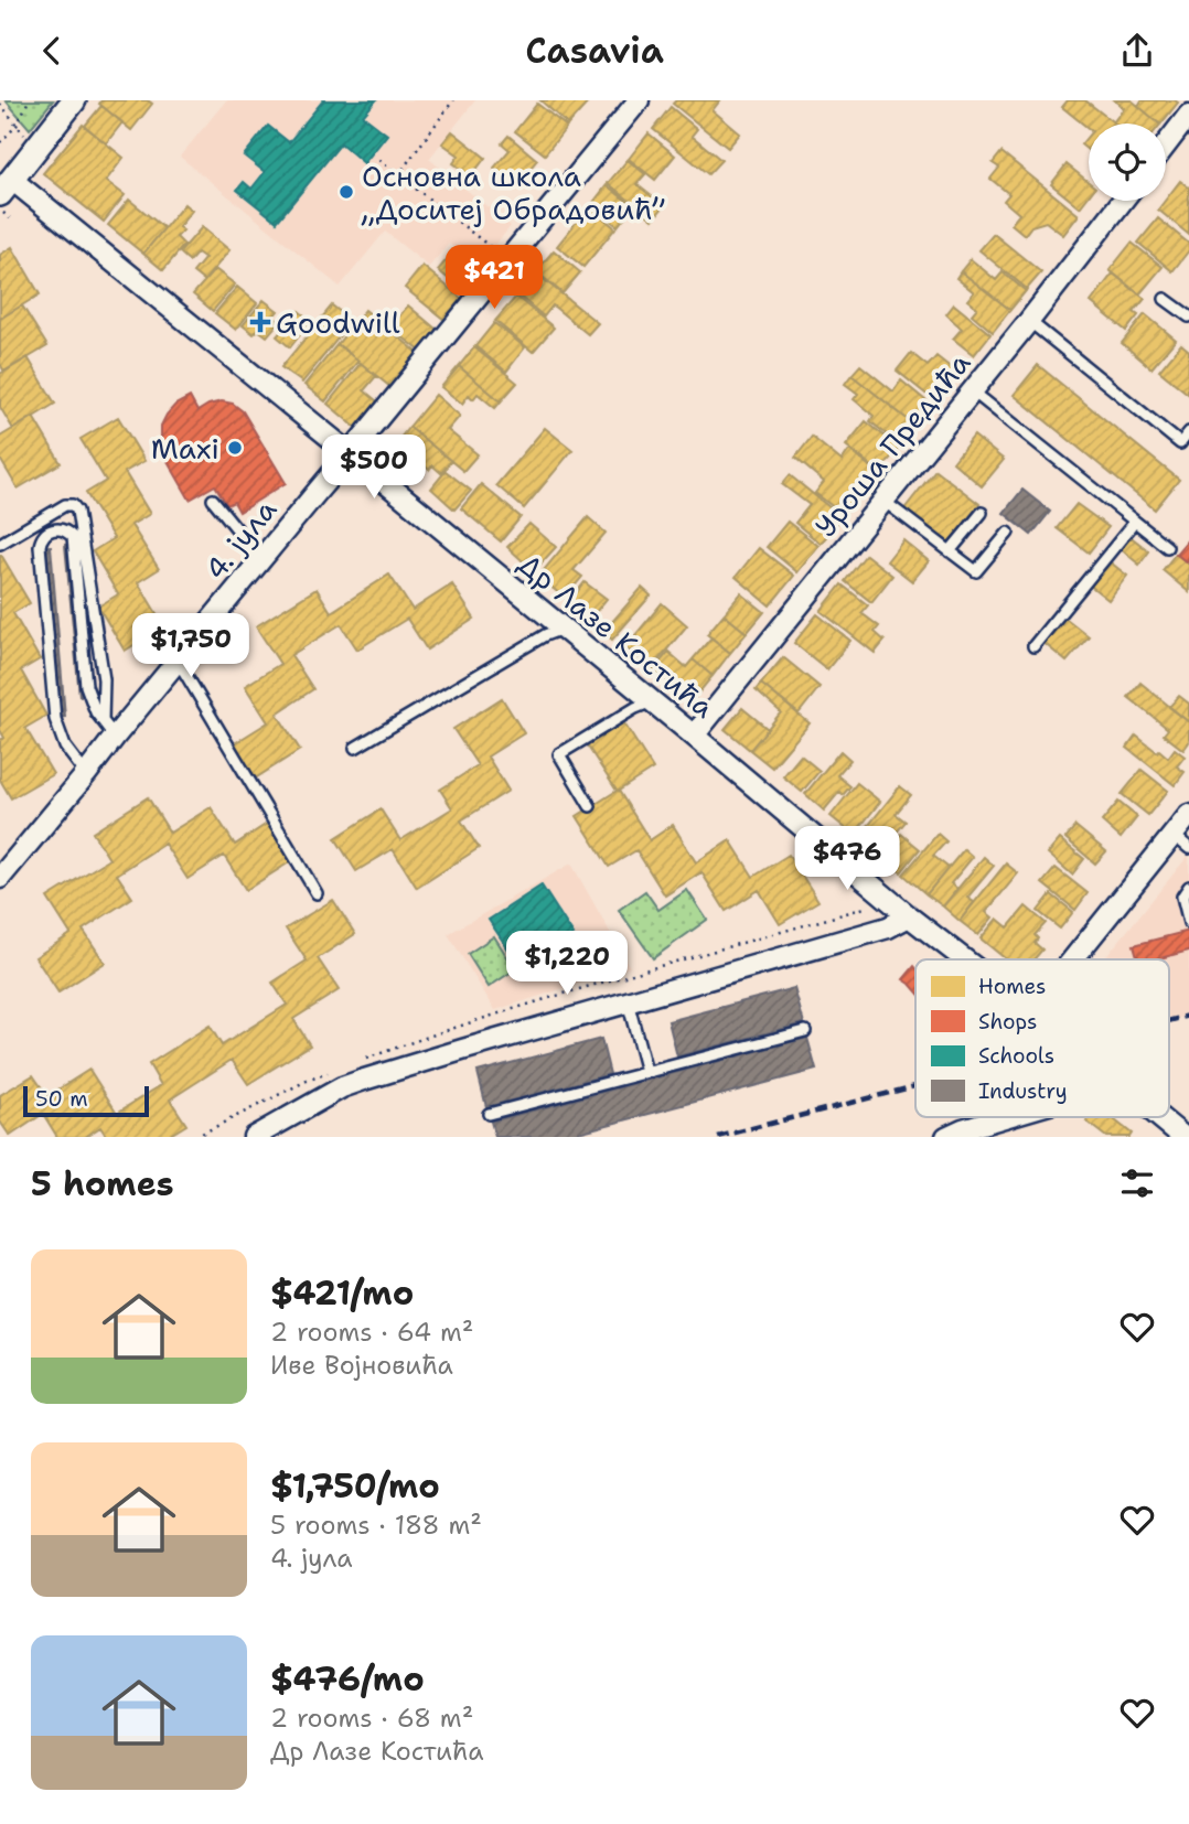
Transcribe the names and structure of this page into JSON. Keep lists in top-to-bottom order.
{
  "streets": {
    "street": ["Уроша Предића", "4. јула", "Др Лазе Костића"]
  },
  "crossings": [
    ["Уроша Предића", "Др Лазе Костића"],
    ["4. јула", "Др Лазе Костића"]
  ],
  "places": {
    "other": ["Основна школа „Доситеј Обрадовић”", "Maxi"],
    "health": ["Goodwill"]
  },
  "legend": [
    "Homes",
    "Shops",
    "Schools",
    "Industry"
  ],
  "scale_bar": "50 m",
  "page": {
    "header": "Casavia",
    "price": [
      "$421",
      "$500",
      "$1,750",
      "$476",
      "$1,220"
    ],
    "scale": "50 m",
    "heading": "5 homes",
    "list": [
      {
        "name": "$421/mo",
        "note": "2 rooms · 64 m² · Иве Војновића"
      },
      {
        "name": "$1,750/mo",
        "note": "5 rooms · 188 m² · 4. јула"
      },
      {
        "name": "$476/mo",
        "note": "2 rooms · 68 m² · Др Лазе Костића"
      }
    ]
  }
}
